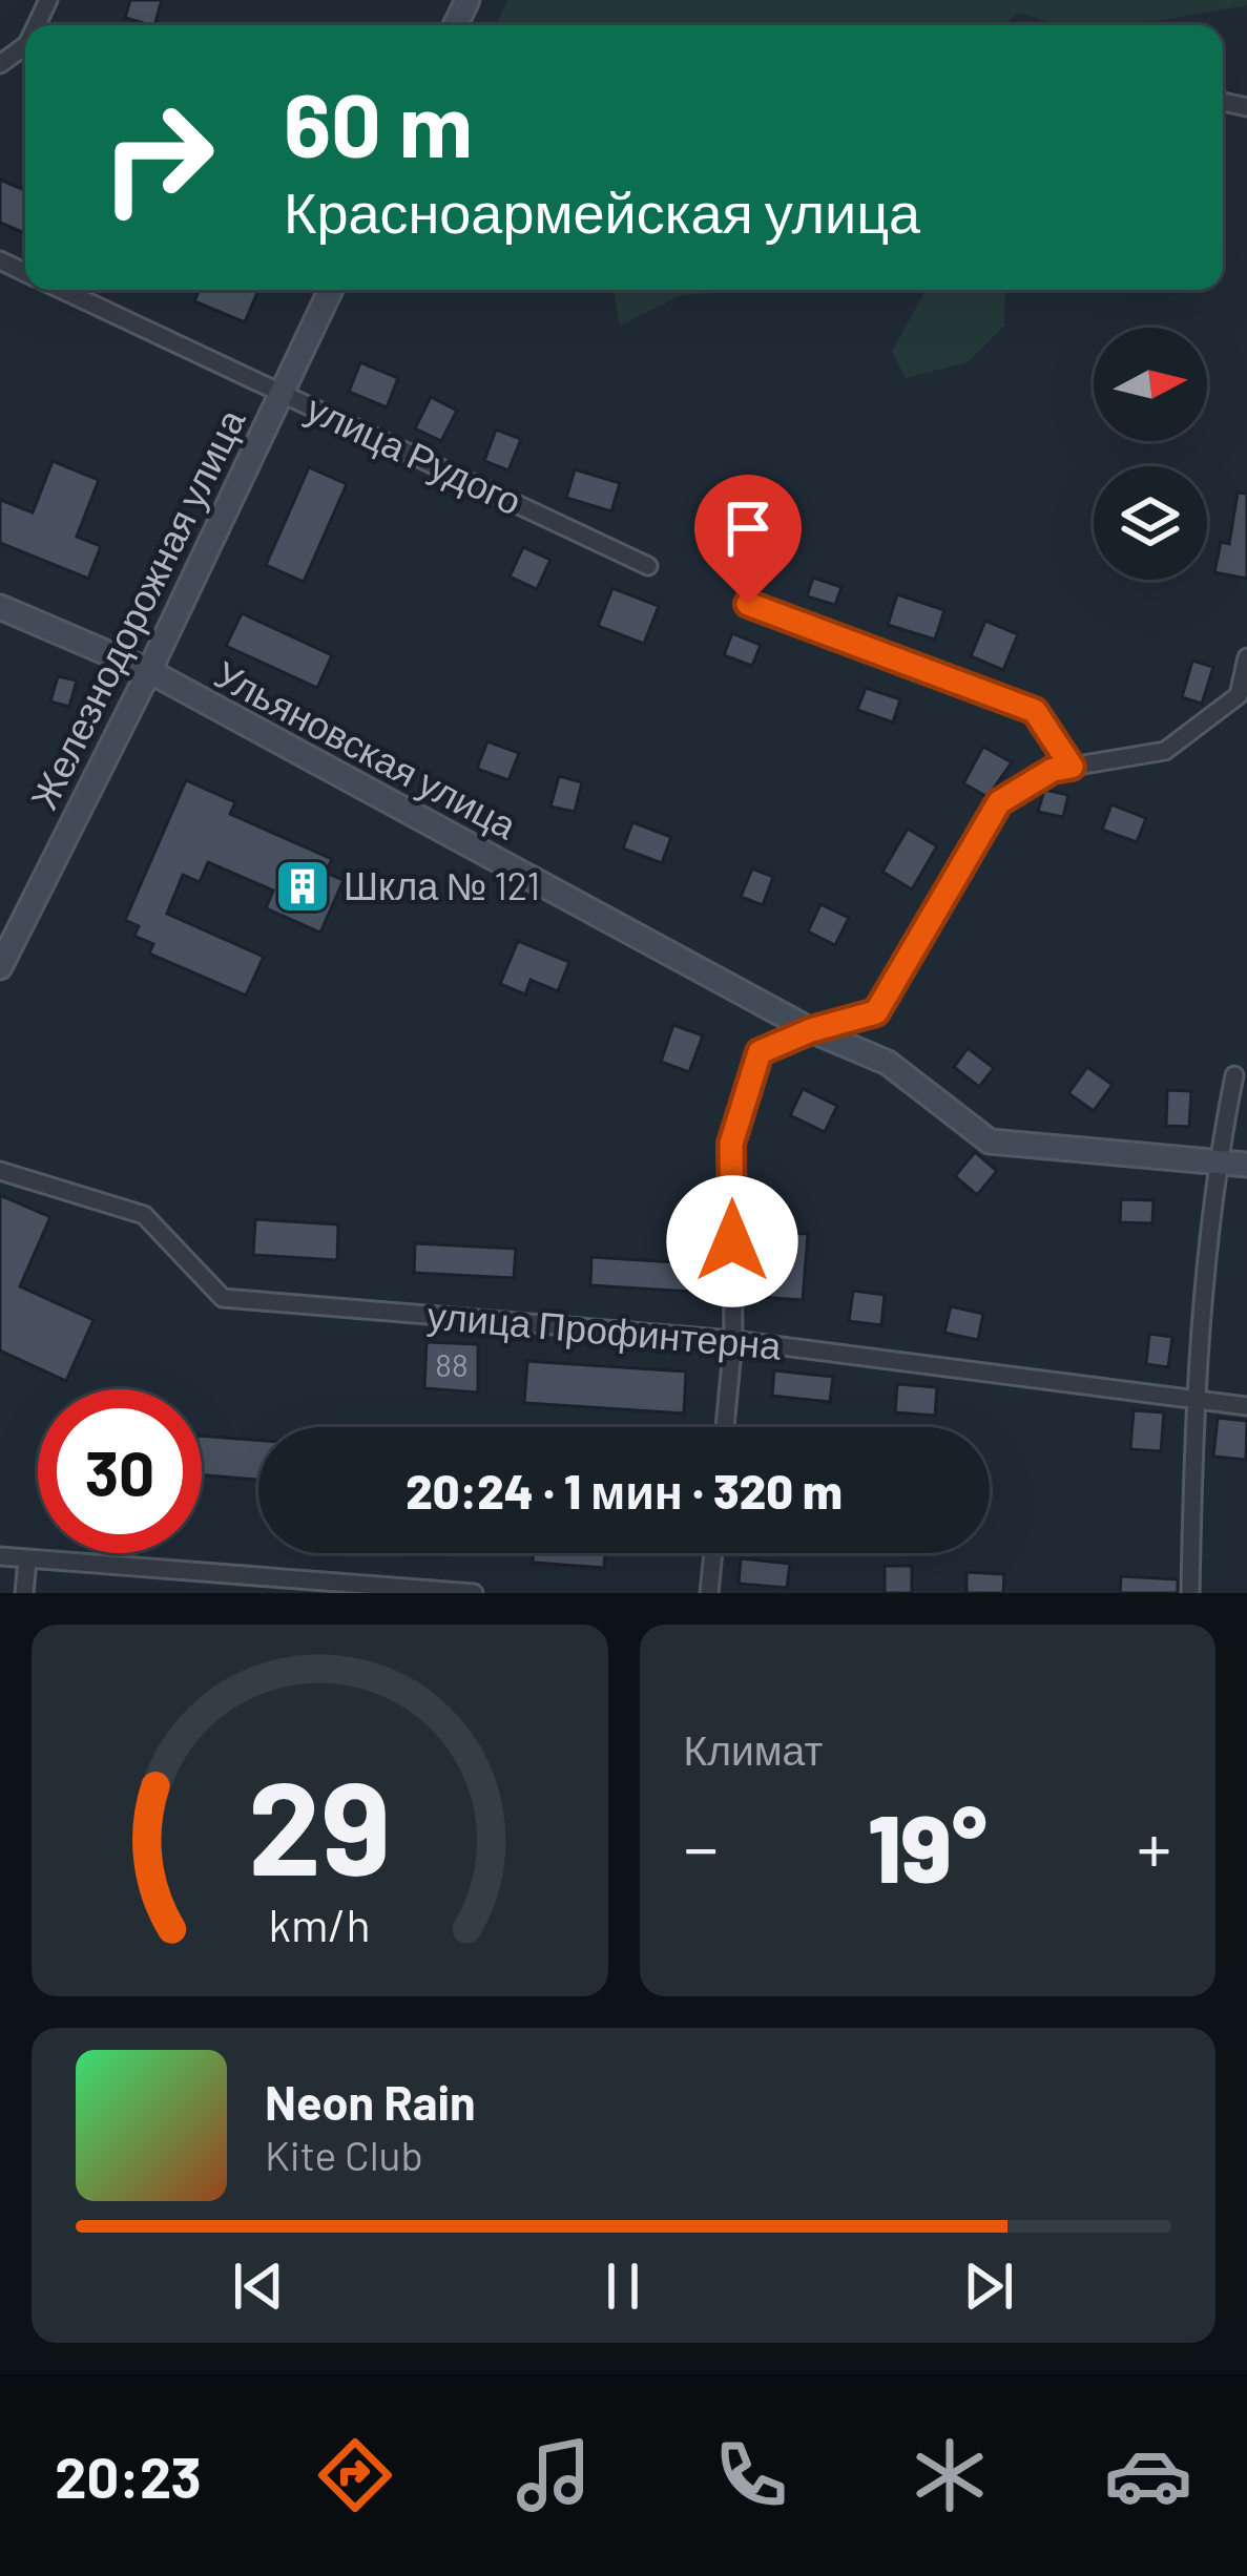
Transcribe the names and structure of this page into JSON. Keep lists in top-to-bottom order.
{
  "streets": {
    "street": [
      "улица Рудого",
      "Железнодорожная улица",
      "Ульяновская улица",
      "улица Профинтерна"
    ]
  },
  "crossings": [
    ["улица Рудого", "Железнодорожная улица"],
    ["Железнодорожная улица", "Ульяновская улица"]
  ],
  "places": {
    "building": ["Шкла № 121"]
  },
  "house_numbers": ["88"],
  "north": "right",
  "page": {
    "turn": ["60 m", "Красноармейская улица"],
    "limit": "30",
    "trip": "20:24 · 1 мин · 320 m",
    "tile": "Климат",
    "heat": ["−", "19°", "+"],
    "song": ["Neon Rain", "Kite Club"],
    "tabs": "20:23",
    "gauge": ["29", "km/h"]
  }
}
